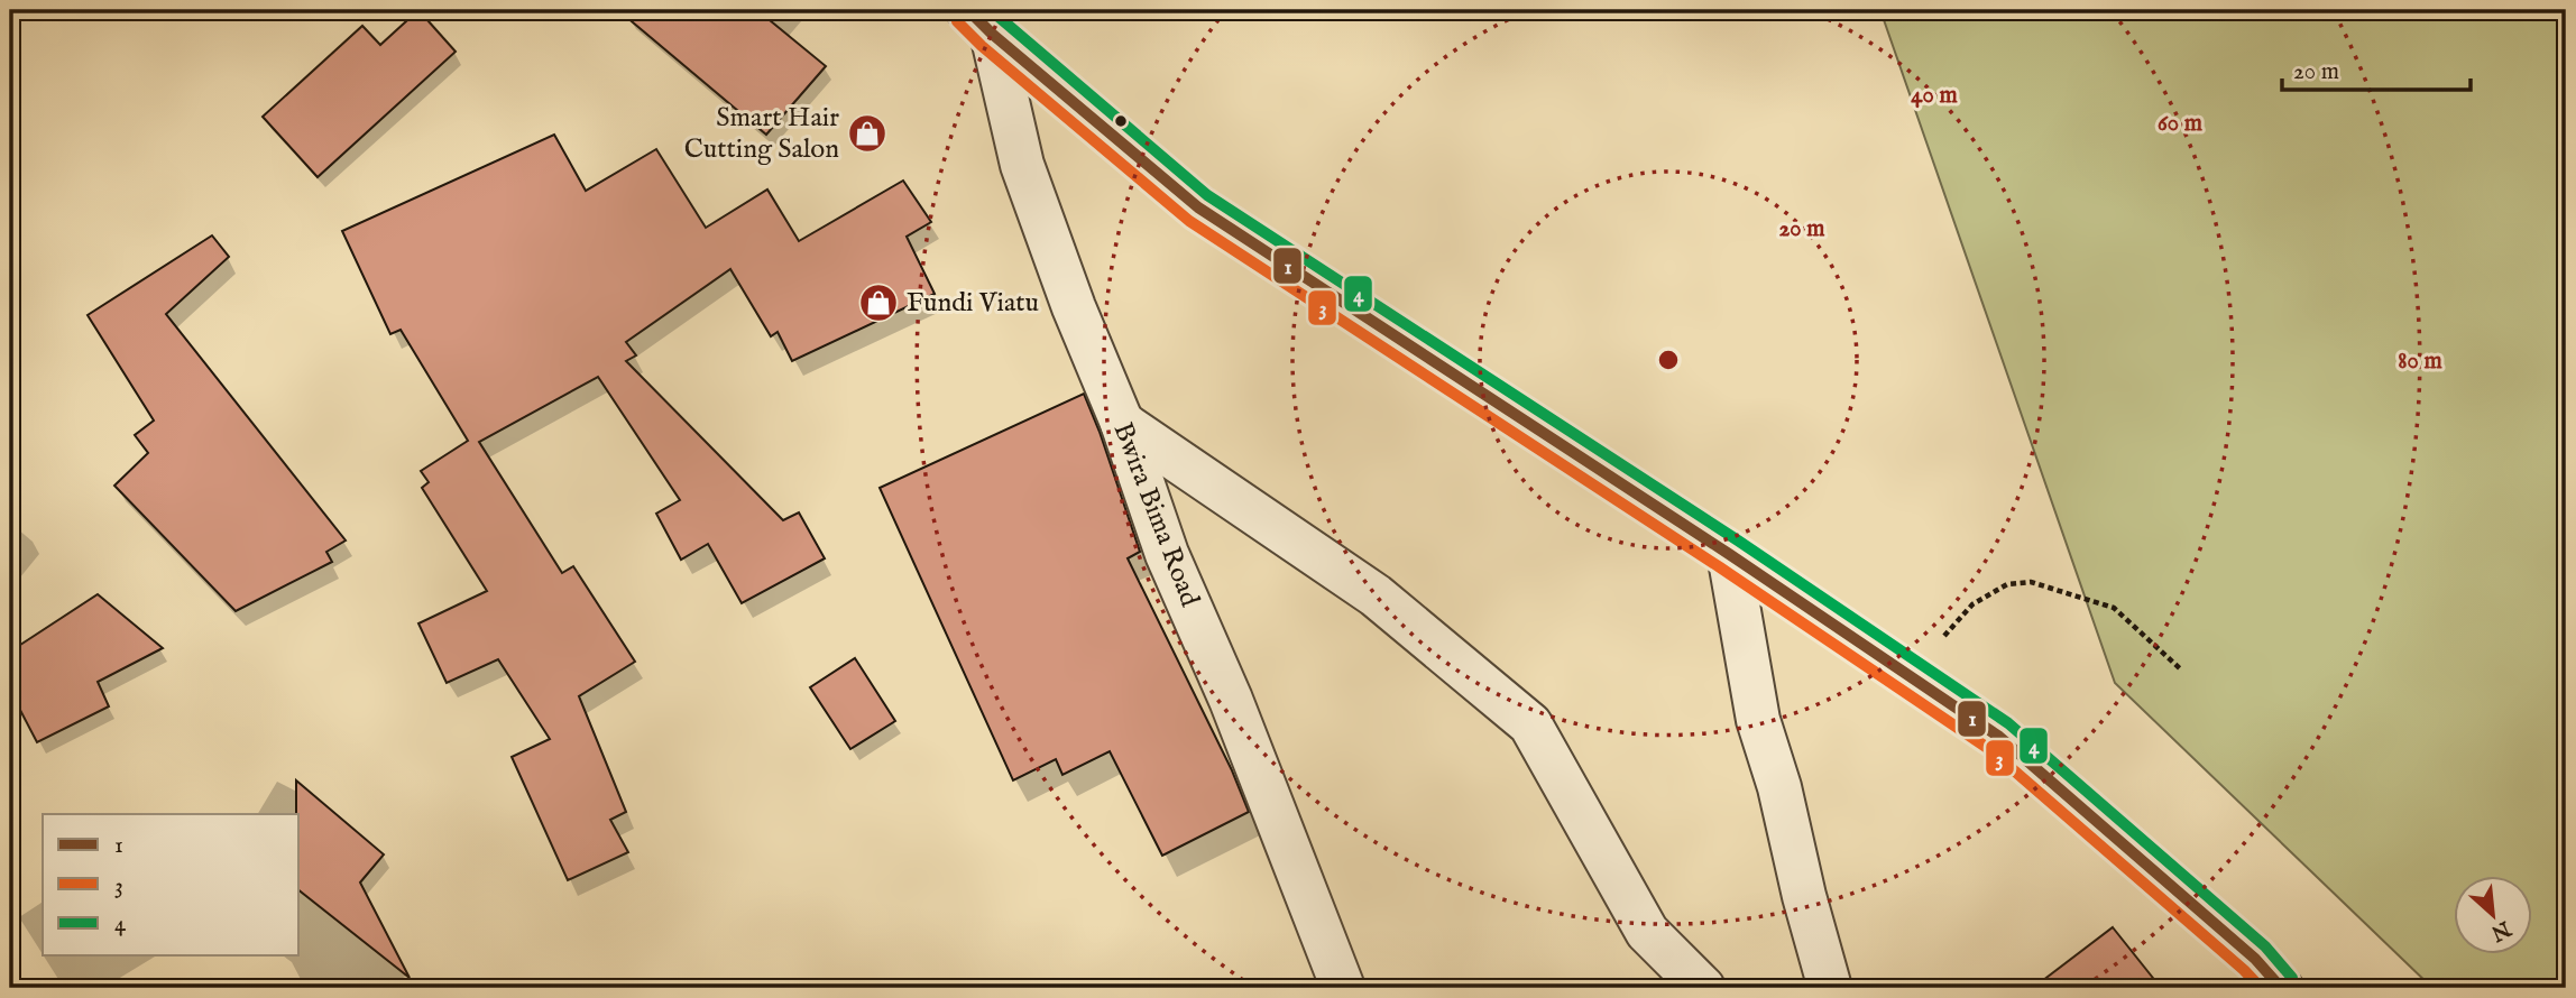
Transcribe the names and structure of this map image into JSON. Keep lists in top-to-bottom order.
{
  "streets": {
    "street": ["Bwira Bima Road"]
  },
  "places": {
    "shop": ["Smart Hair Cutting Salon", "Fundi Viatu"]
  },
  "lines": ["transit line 1", "transit line 4", "transit line 3"],
  "legend": ["1", "3", "4"],
  "scale_bar": "20 m",
  "north": "bottom right",
  "rings": [
    "40 m",
    "60 m",
    "20 m",
    "80 m"
  ]
}
